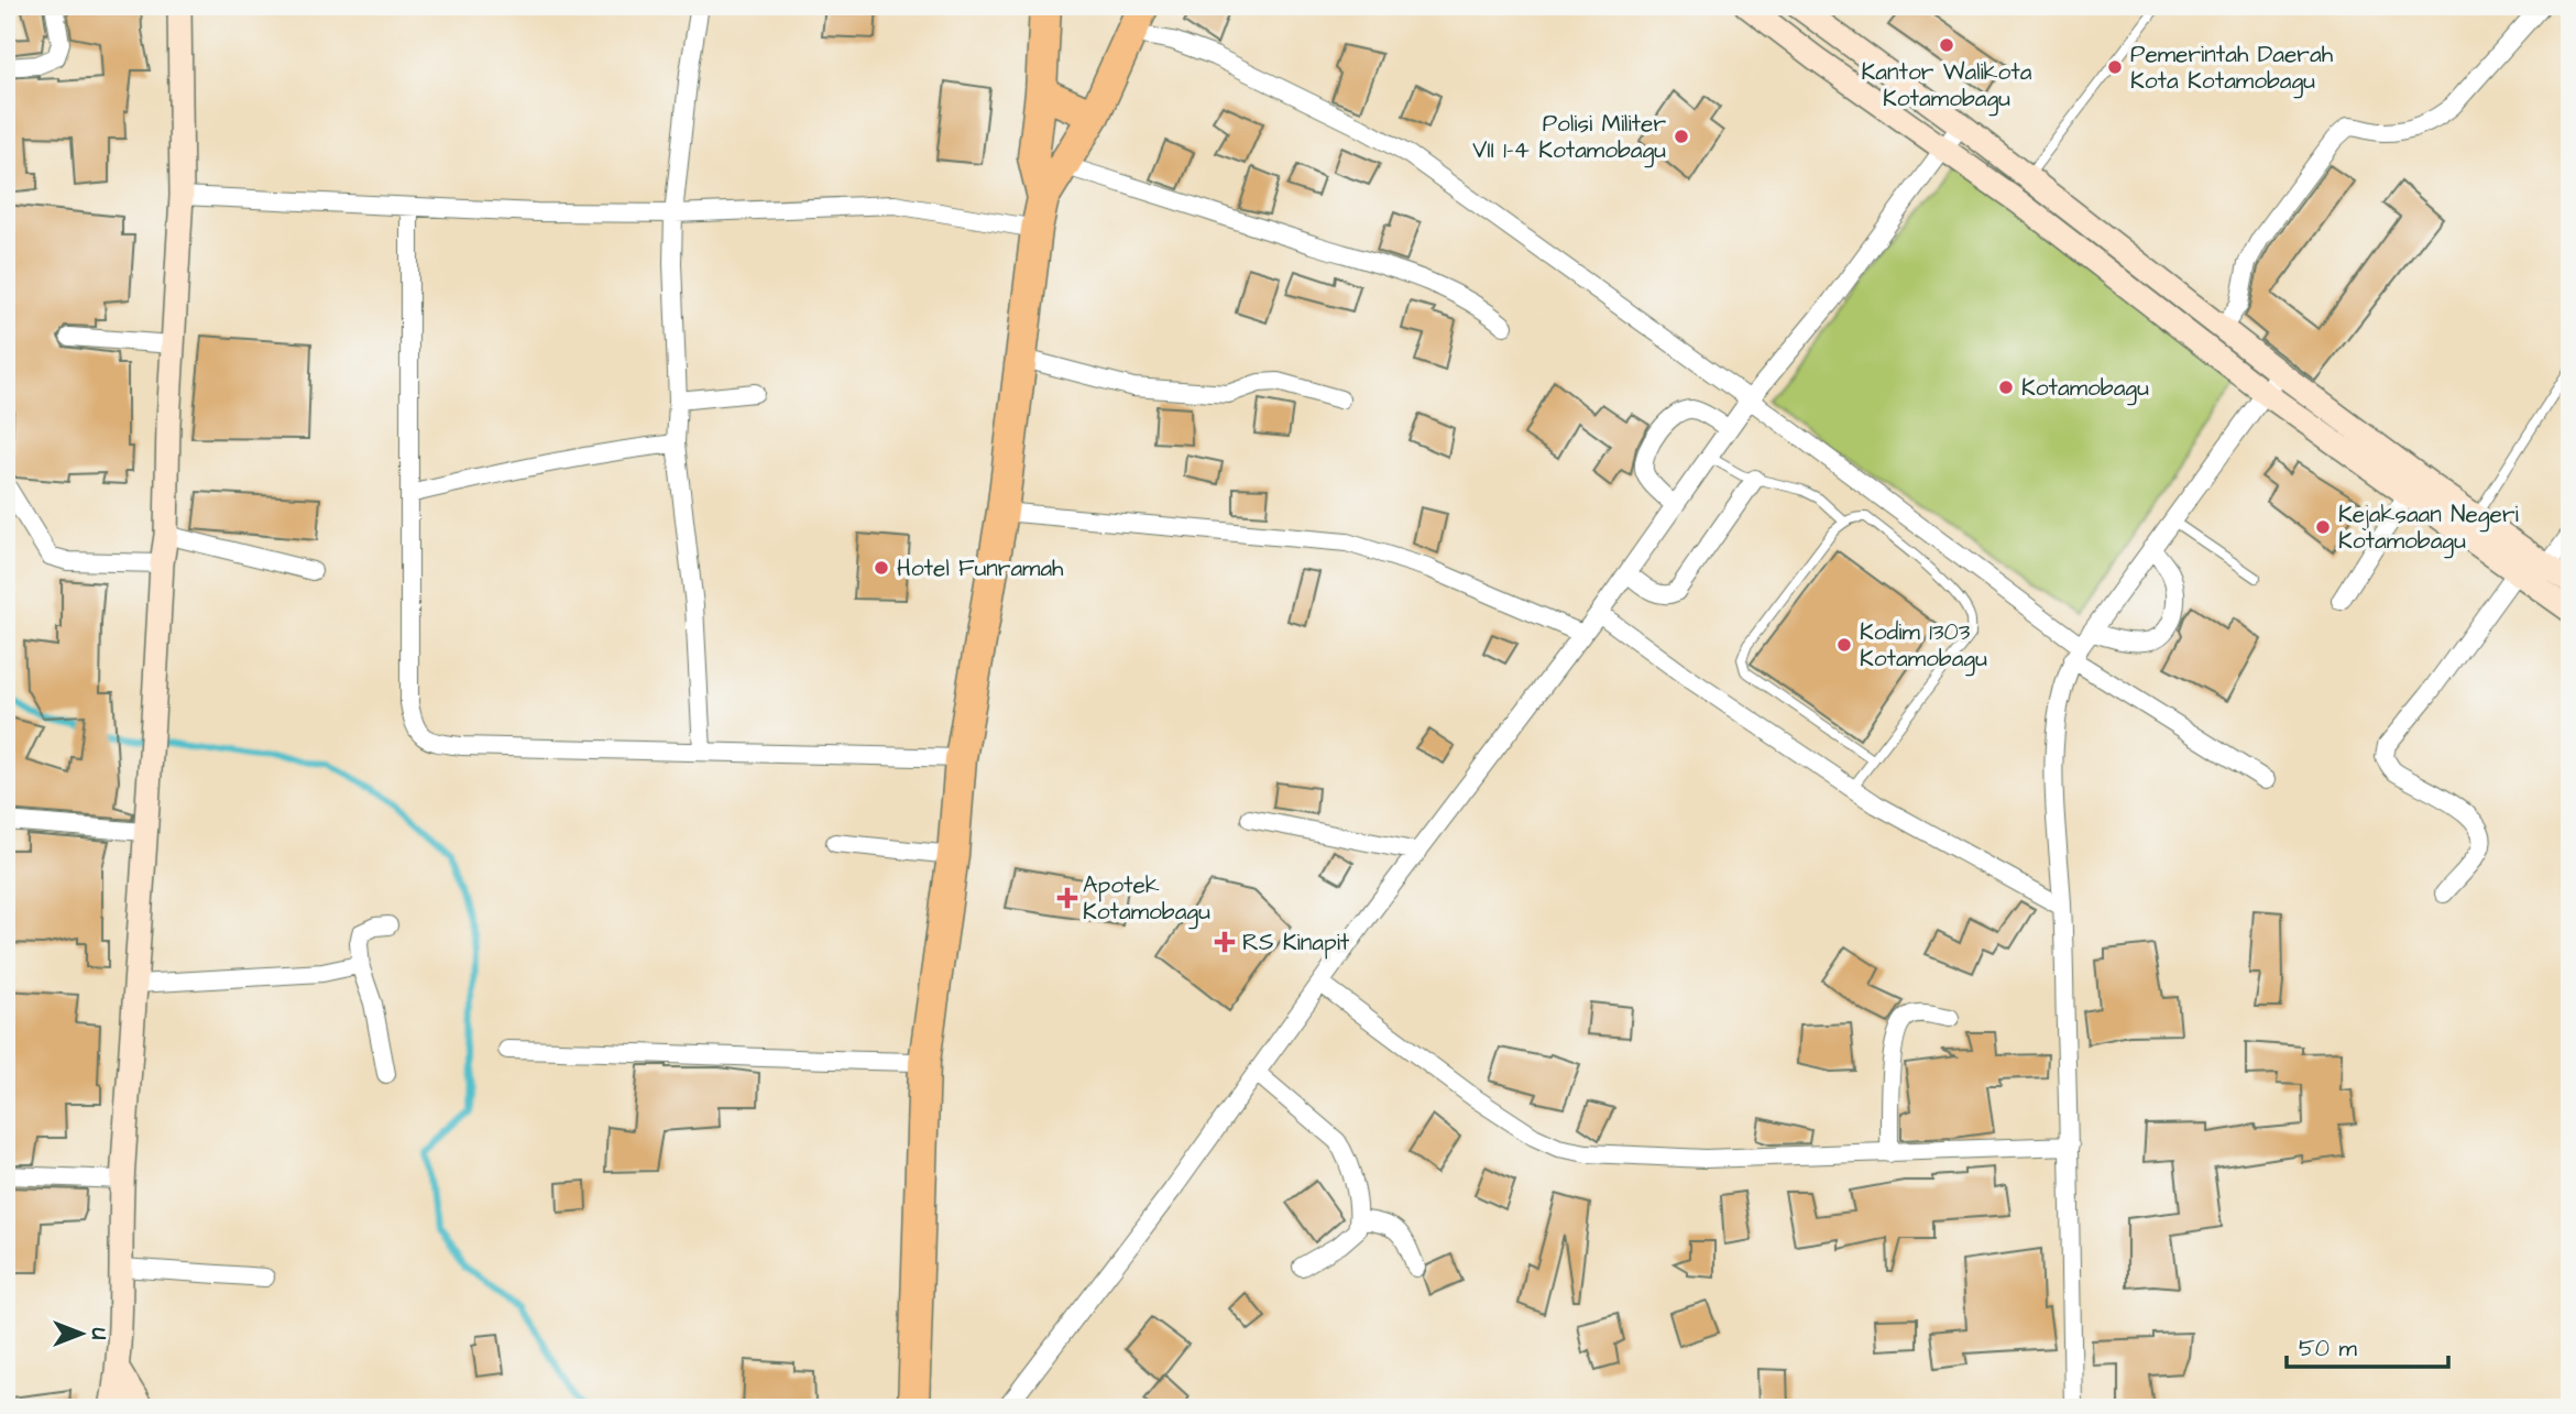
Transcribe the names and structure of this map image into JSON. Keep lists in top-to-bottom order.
{
  "places": {
    "other": [
      "Kantor Walikota Kotamobagu",
      "Pemerintah Daerah Kota Kotamobagu",
      "Polisi Militer VII 1-4 Kotamobagu",
      "Kotamobagu",
      "Kejaksaan Negeri Kotamobagu",
      "Hotel Funramah",
      "Kodim 1303 Kotamobagu"
    ],
    "health": ["Apotek Kotamobagu", "RS Kinapit"]
  },
  "scale_bar": "50 m",
  "north": "right"
}
